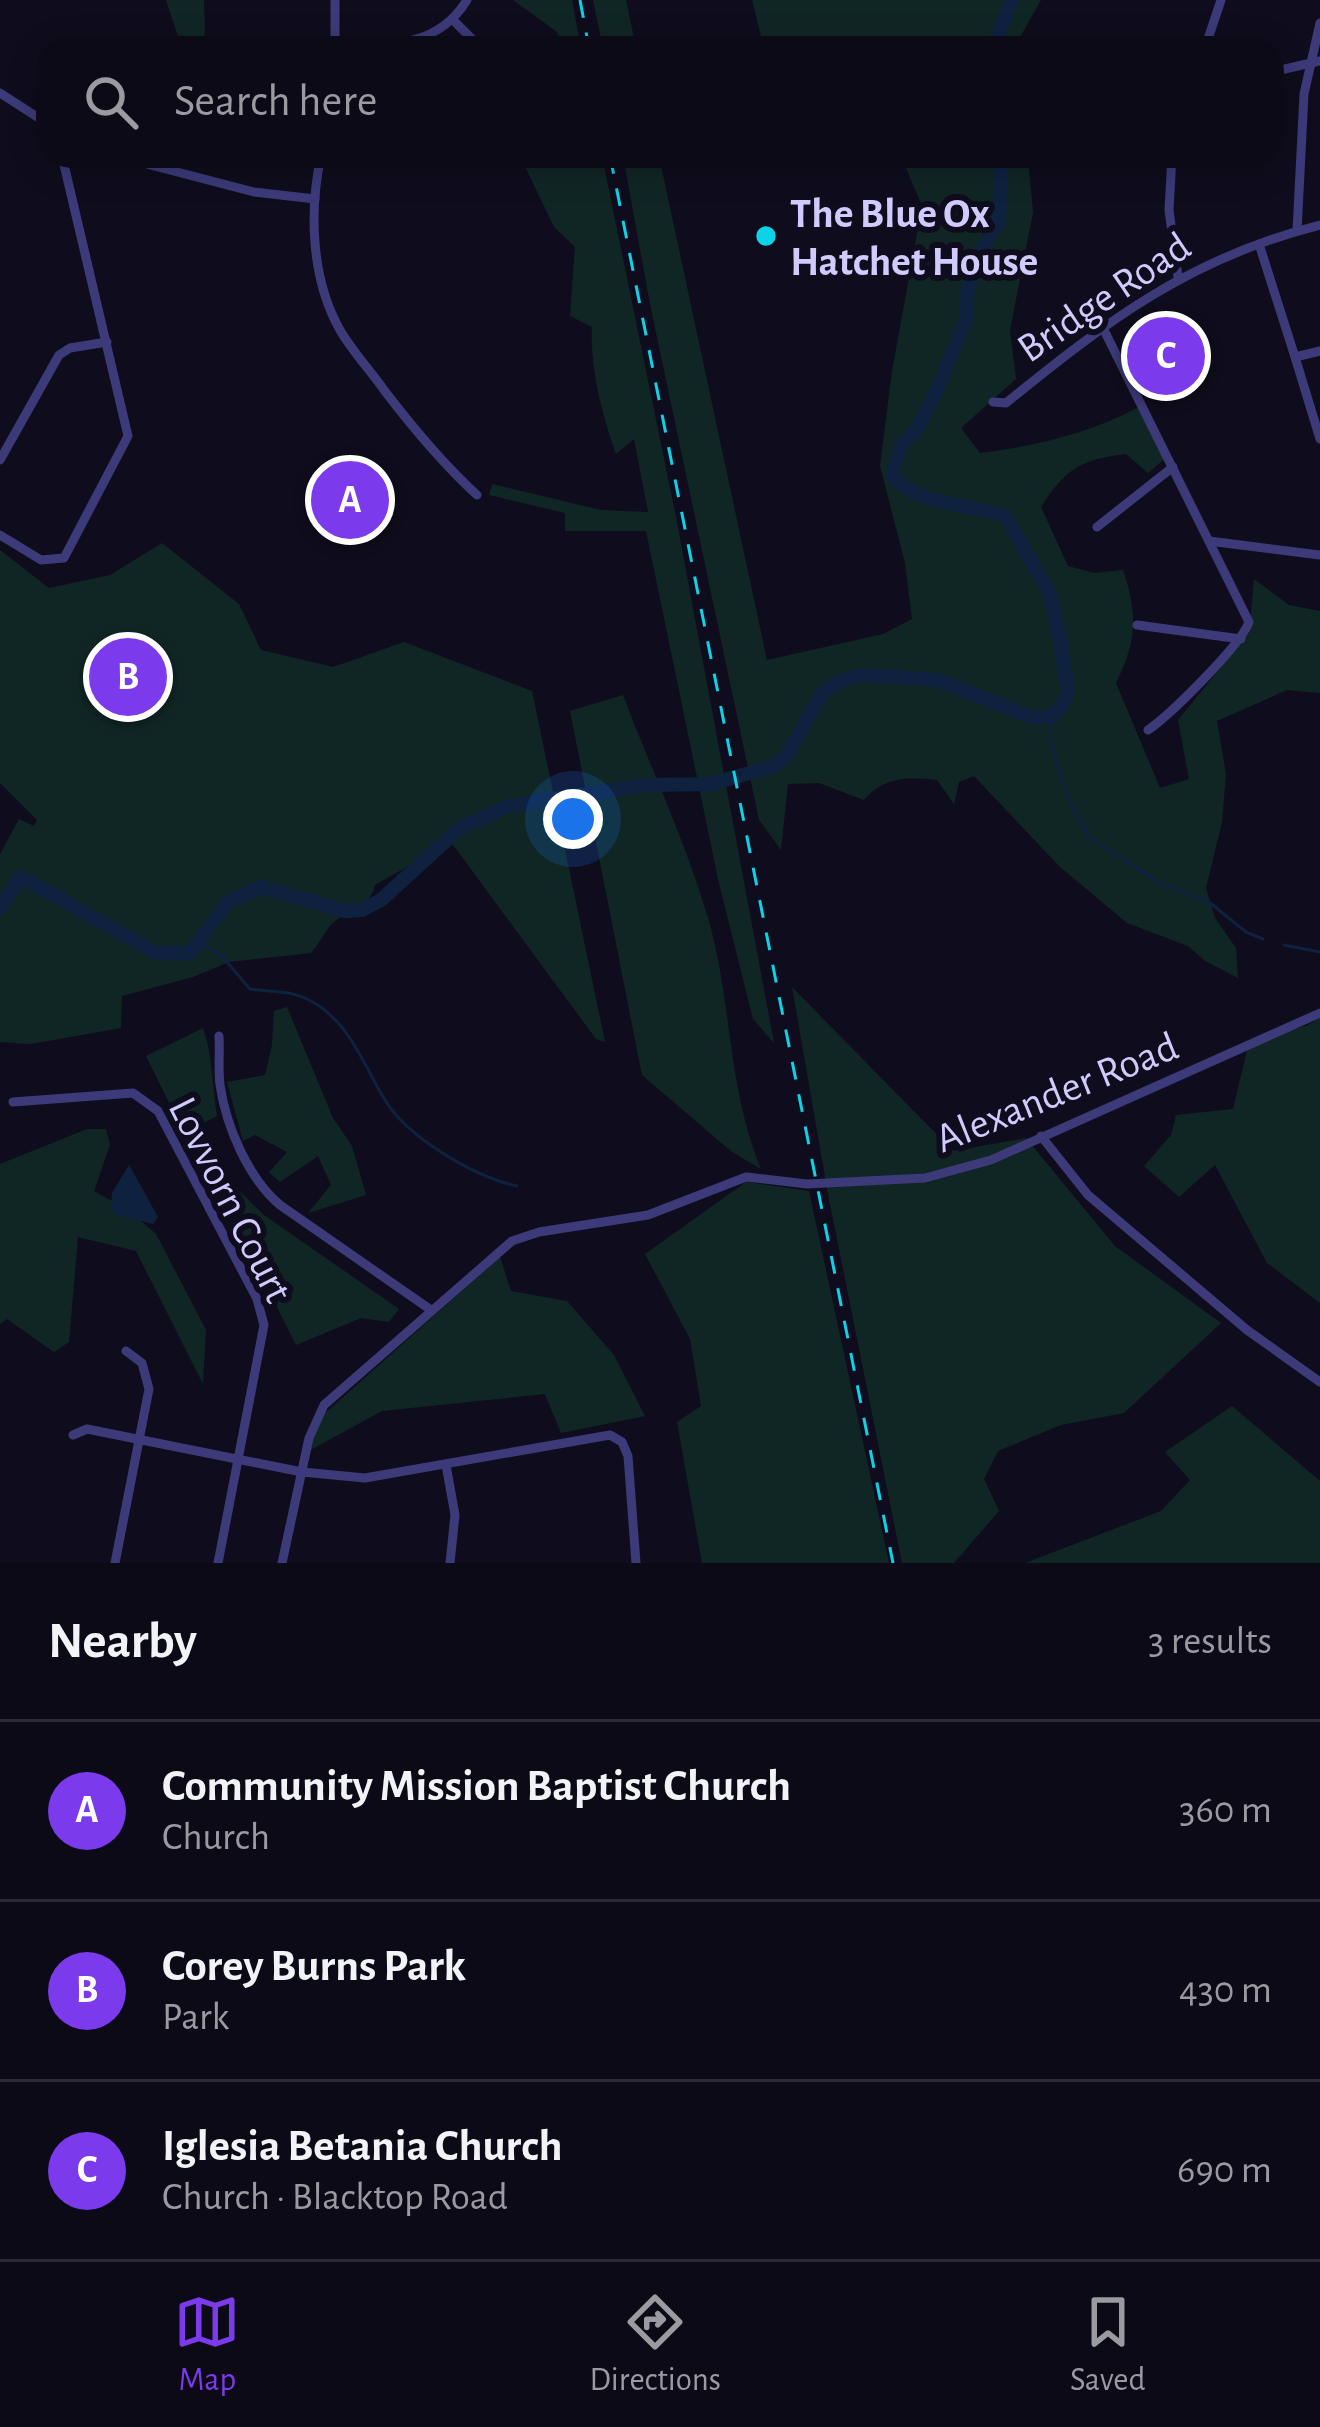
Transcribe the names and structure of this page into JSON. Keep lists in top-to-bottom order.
{
  "streets": {
    "street": ["Bridge Road", "Alexander Road", "Lovvorn Court"]
  },
  "places": ["The Blue Ox Hatchet House"],
  "page": {
    "search": "Search here",
    "pins": ["C", "A", "B"],
    "heading": ["Nearby", "3 results"],
    "list": [
      {
        "mark": "A",
        "name": "Community Mission Baptist Church",
        "note": "Church",
        "value": "360 m"
      },
      {
        "mark": "B",
        "name": "Corey Burns Park",
        "note": "Park",
        "value": "430 m"
      },
      {
        "mark": "C",
        "name": "Iglesia Betania Church",
        "note": "Church · Blacktop Road",
        "value": "690 m"
      }
    ],
    "nav": ["Map", "Directions", "Saved"]
  }
}
